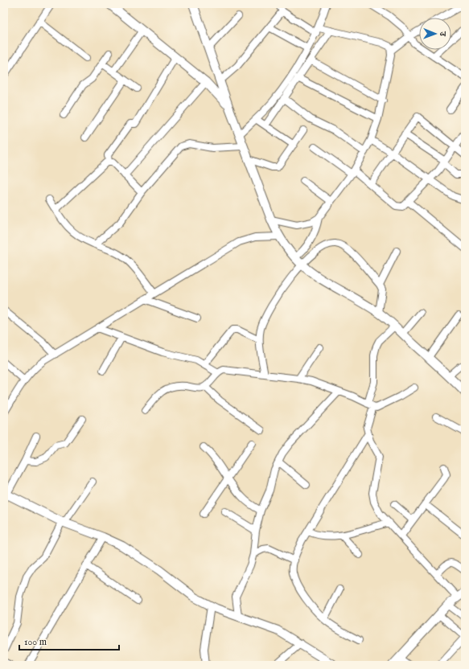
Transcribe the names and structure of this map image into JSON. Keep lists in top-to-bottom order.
{
  "scale_bar": "100 m",
  "north": "right"
}
